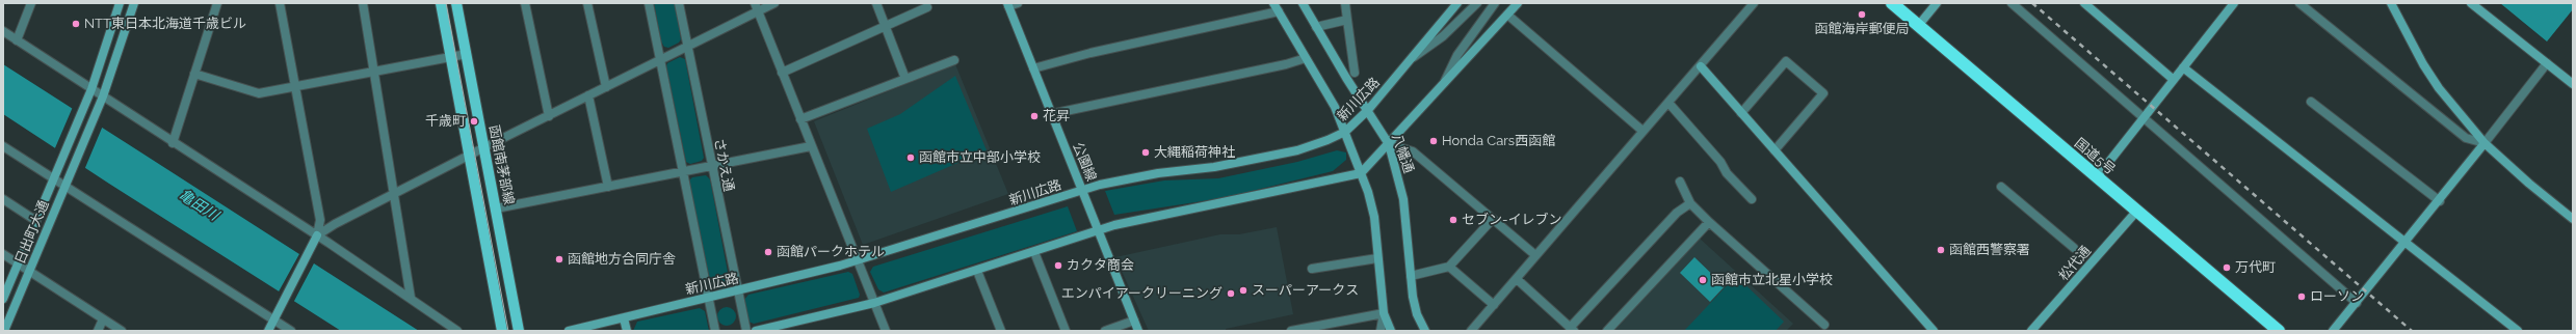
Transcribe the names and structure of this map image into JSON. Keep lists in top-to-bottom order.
{
  "streets": {
    "highway": ["国道5号"],
    "main road": ["函館南茅部線"],
    "street": [
      "新川広路",
      "八幡通",
      "公園線",
      "さかえ通",
      "日出町大通",
      "松代通"
    ]
  },
  "crossings": [
    ["新川広路", "八幡通"],
    ["新川広路", "公園線"],
    ["新川広路", "さかえ通"],
    ["国道5号", "松代通"]
  ],
  "water": ["亀田川"],
  "places": [
    "函館海岸郵便局",
    "NTT東日本北海道千歳ビル",
    "花昇",
    "千歳町",
    "Honda Cars西函館",
    "大縄稲荷神社",
    "函館市立中部小学校",
    "セブン-イレブン",
    "函館西警察署",
    "函館パークホテル",
    "函館地方合同庁舎",
    "カクタ商会",
    "万代町",
    "函館市立北星小学校",
    "スーパーアークス",
    "エンパイアークリーニング",
    "ローソン"
  ]
}
